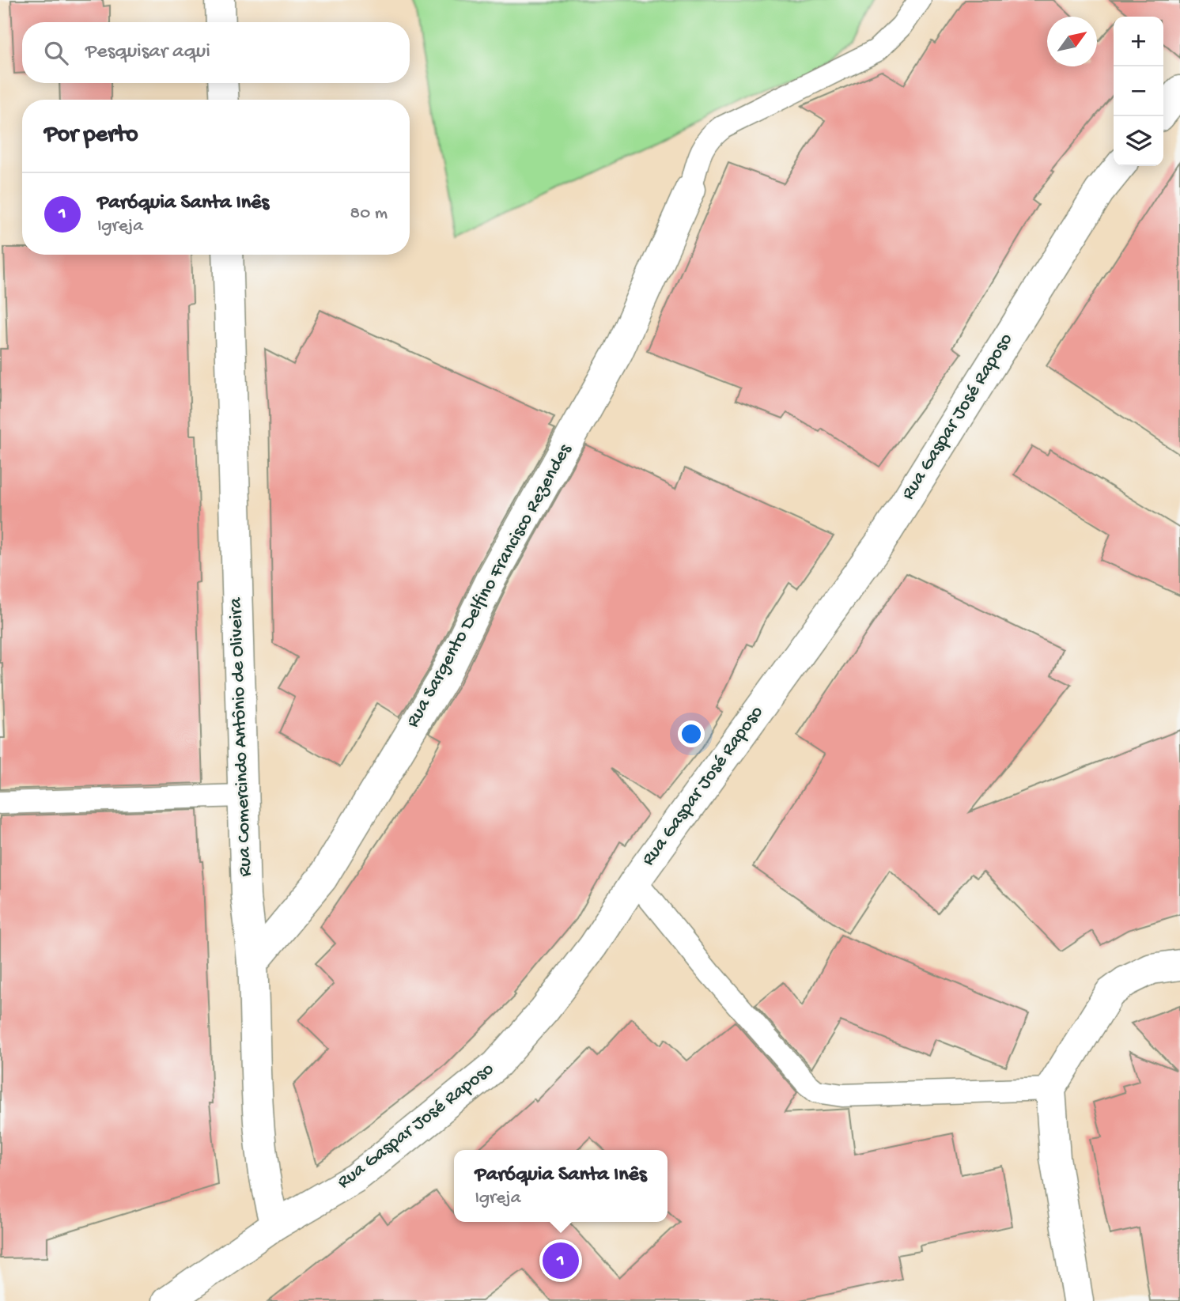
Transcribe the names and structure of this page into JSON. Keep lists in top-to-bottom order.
{
  "streets": {
    "street": ["Rua Gaspar José Raposo", "Rua Sargento Delfino Francisco Rezendes", "Rua Comercindo Antônio de Oliveira"]
  },
  "crossings": [
    ["Rua Gaspar José Raposo", "Rua Comercindo Antônio de Oliveira"],
    ["Rua Sargento Delfino Francisco Rezendes", "Rua Comercindo Antônio de Oliveira"]
  ],
  "north": "top right",
  "page": {
    "map_buttons": ["+", "−"],
    "search": "Pesquisar aqui",
    "heading": "Por perto",
    "list": [
      {
        "mark": "1",
        "name": "Paróquia Santa Inês",
        "note": "Igreja",
        "value": "80 m"
      }
    ],
    "popup": ["Paróquia Santa Inês", "Igreja"],
    "pins": "1"
  }
}
